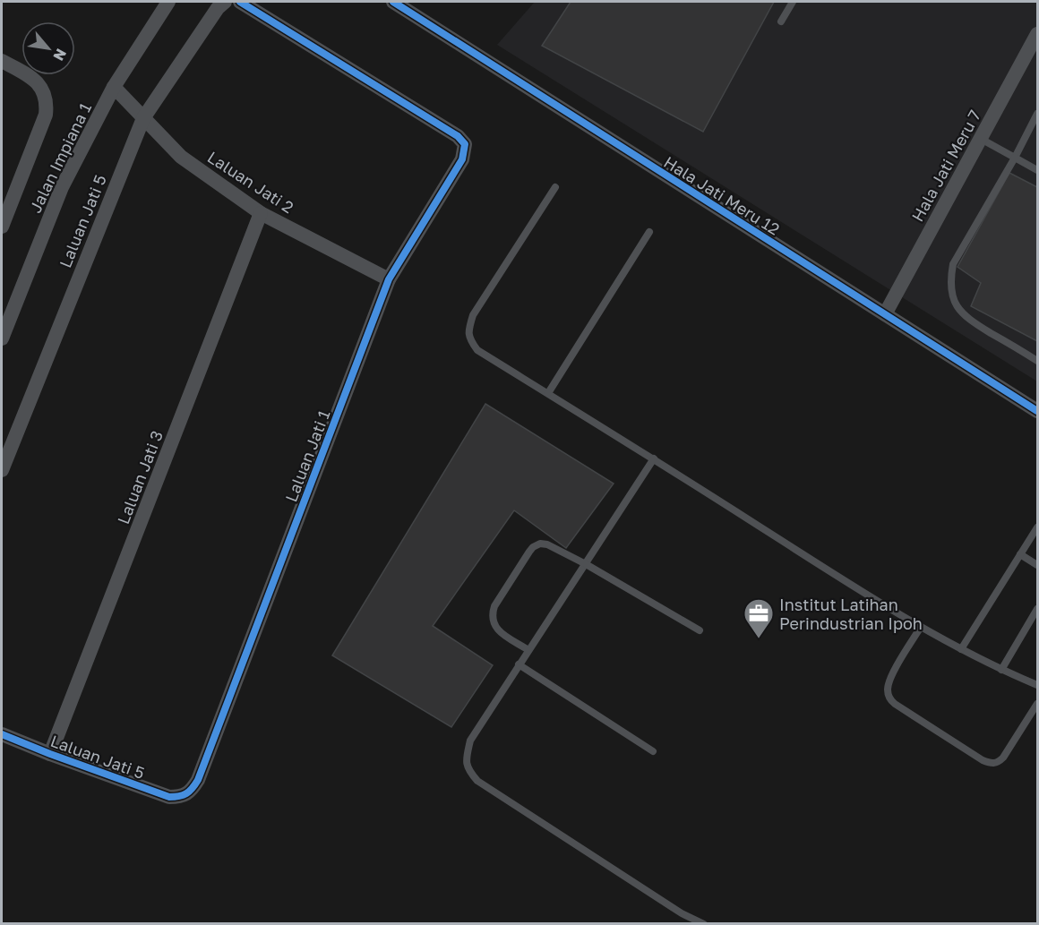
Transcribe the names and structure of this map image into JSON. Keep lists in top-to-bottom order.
{
  "streets": {
    "street": [
      "Jalan Impiana 1",
      "Hala Jati Meru 7",
      "Laluan Jati 2",
      "Hala Jati Meru 12",
      "Laluan Jati 5",
      "Laluan Jati 1",
      "Laluan Jati 3"
    ]
  },
  "crossings": [
    ["Jalan Impiana 1", "Laluan Jati 2"],
    ["Hala Jati Meru 7", "Hala Jati Meru 12"],
    ["Laluan Jati 2", "Laluan Jati 5"],
    ["Laluan Jati 2", "Laluan Jati 1"],
    ["Laluan Jati 2", "Laluan Jati 3"],
    ["Laluan Jati 5", "Laluan Jati 1"],
    ["Laluan Jati 5", "Laluan Jati 3"]
  ],
  "places": {
    "office": ["Institut Latihan Perindustrian Ipoh"]
  },
  "north": "bottom right"
}
